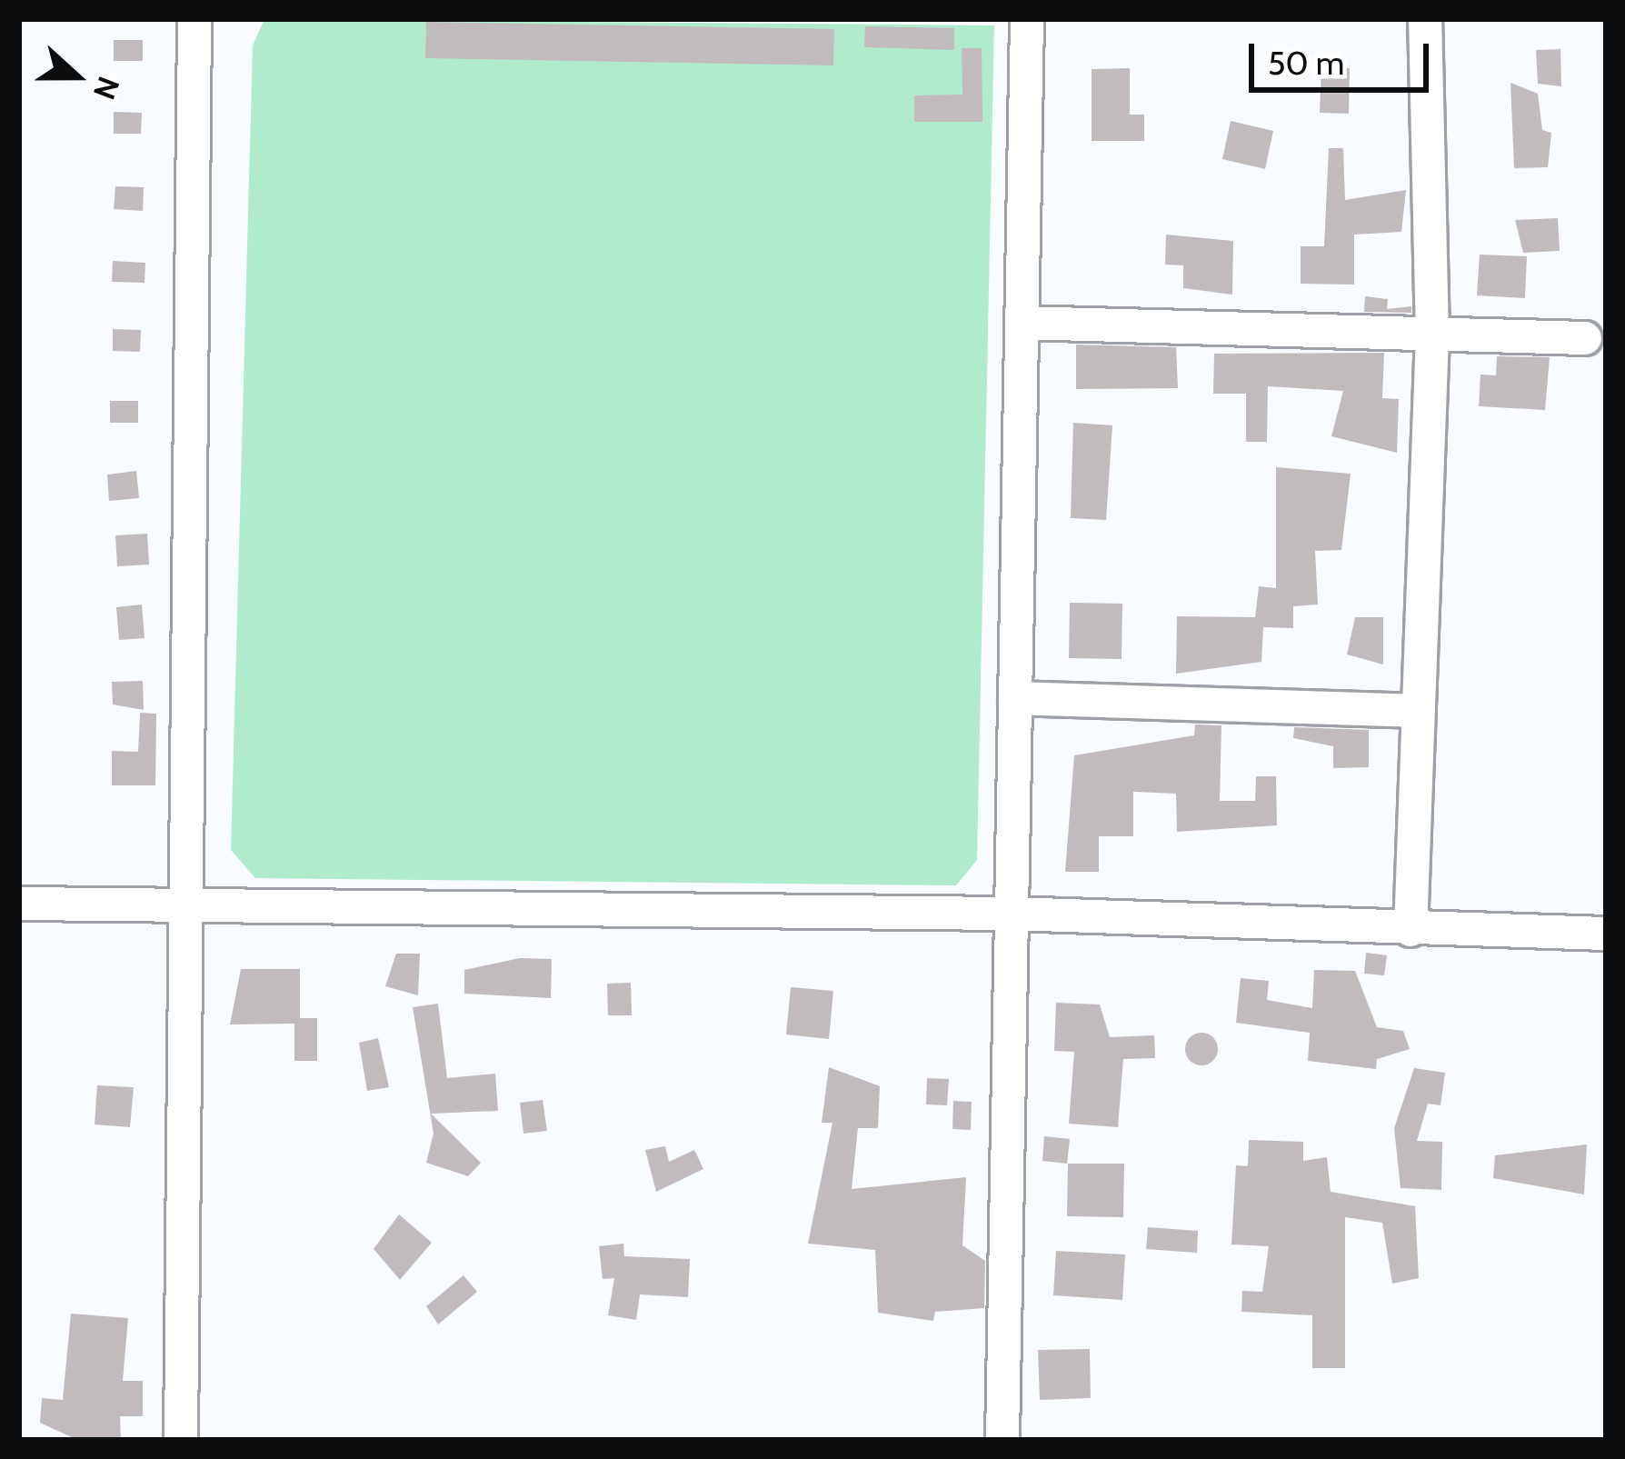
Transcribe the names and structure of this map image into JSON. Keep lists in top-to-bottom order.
{
  "scale_bar": "50 m",
  "north": "right"
}
